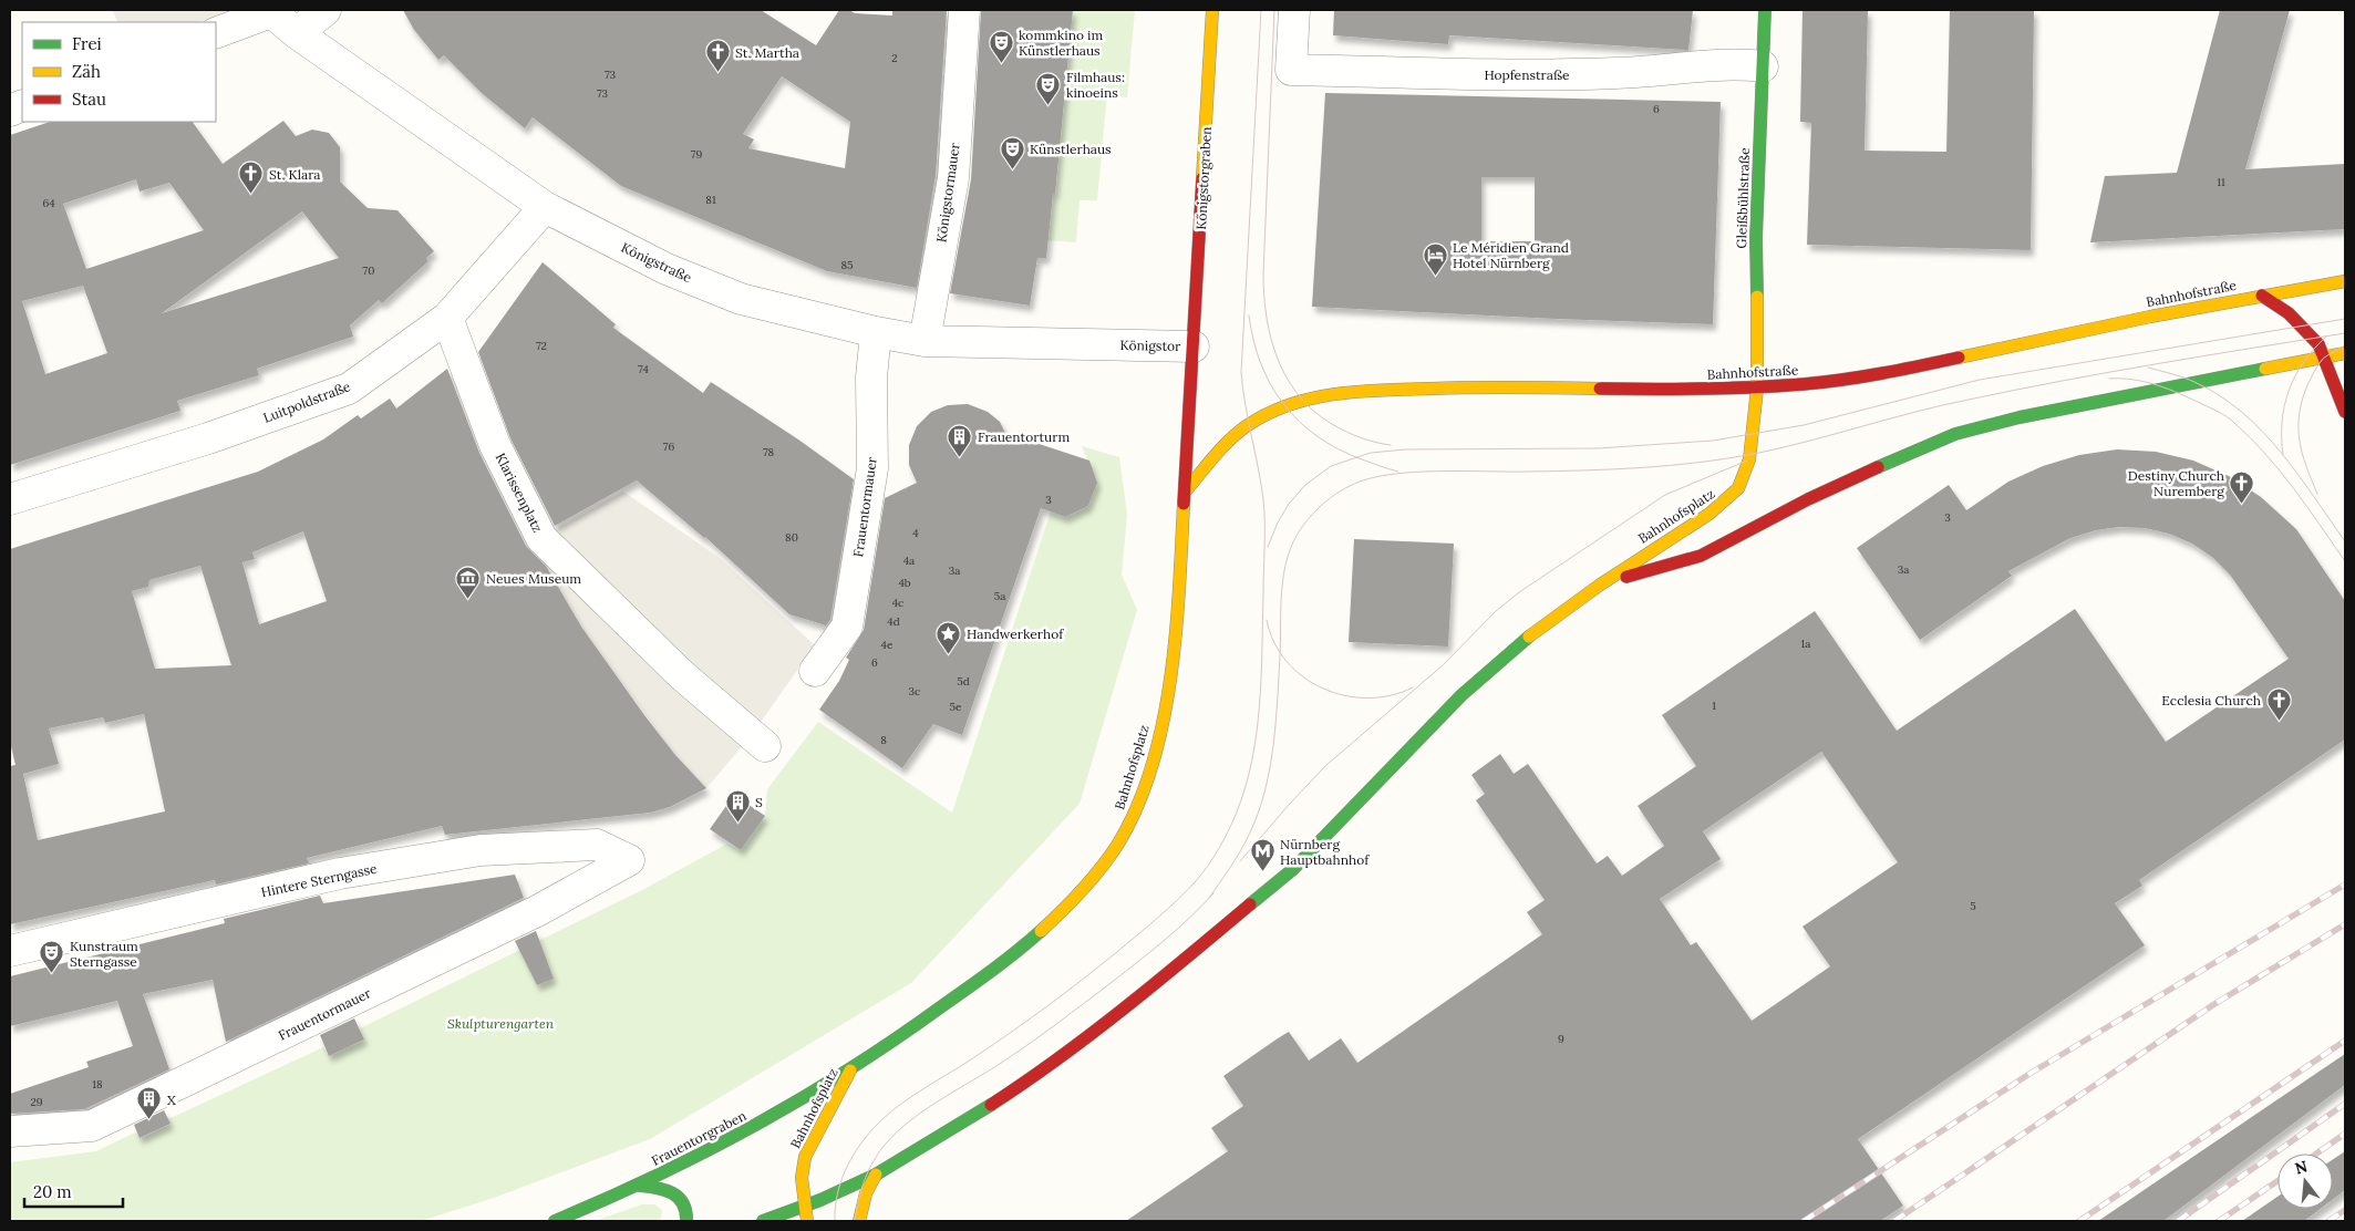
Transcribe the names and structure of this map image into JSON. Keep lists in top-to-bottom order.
{
  "streets": {
    "main road": [
      "Königstorgraben",
      "Gleißbühlstraße",
      "Bahnhofstraße",
      "Bahnhofsplatz",
      "Frauentorgraben"
    ],
    "street": [
      "Hopfenstraße",
      "Königstormauer",
      "Königstraße",
      "Königstor",
      "Luitpoldstraße",
      "Klarissenplatz",
      "Frauentormauer",
      "Hintere Sterngasse"
    ]
  },
  "crossings": [
    ["Hopfenstraße", "Gleißbühlstraße"],
    ["Königstorgraben", "Königstor"],
    ["Königstorgraben", "Bahnhofsplatz"],
    ["Königstormauer", "Königstraße"],
    ["Gleißbühlstraße", "Bahnhofstraße"],
    ["Gleißbühlstraße", "Bahnhofsplatz"],
    ["Königstraße", "Königstor"],
    ["Königstraße", "Luitpoldstraße"],
    ["Königstraße", "Frauentormauer"],
    ["Bahnhofstraße", "Bahnhofsplatz"],
    ["Königstor", "Bahnhofsplatz"],
    ["Luitpoldstraße", "Klarissenplatz"],
    ["Frauentormauer", "Hintere Sterngasse"],
    ["Bahnhofsplatz", "Frauentorgraben"]
  ],
  "parks": ["Skulpturengarten"],
  "places": {
    "theatre": [
      "kommkino im Künstlerhaus",
      "Filmhaus: kinoeins",
      "Künstlerhaus",
      "Kunstraum Sterngasse"
    ],
    "church": [
      "St. Martha",
      "St. Klara",
      "Destiny Church Nuremberg",
      "Ecclesia Church"
    ],
    "hotel": ["Le Méridien Grand Hotel Nürnberg"],
    "building": ["Frauentorturm", "S", "X"],
    "museum": ["Neues Museum"],
    "place": ["Handwerkerhof"],
    "metro station": ["Nürnberg Hauptbahnhof"]
  },
  "house_numbers": [
    "2",
    "73",
    "73",
    "6",
    "79",
    "11",
    "81",
    "64",
    "85",
    "70",
    "72",
    "74",
    "76",
    "78",
    "3",
    "3",
    "4",
    "80",
    "4a",
    "3a",
    "3a",
    "4b",
    "5a",
    "4c",
    "4d",
    "1a",
    "4e",
    "6",
    "5d",
    "3c",
    "1",
    "5e",
    "8",
    "5",
    "9",
    "18",
    "29"
  ],
  "legend": ["Frei", "Zäh", "Stau"],
  "scale_bar": "20 m",
  "north": "top"
}
